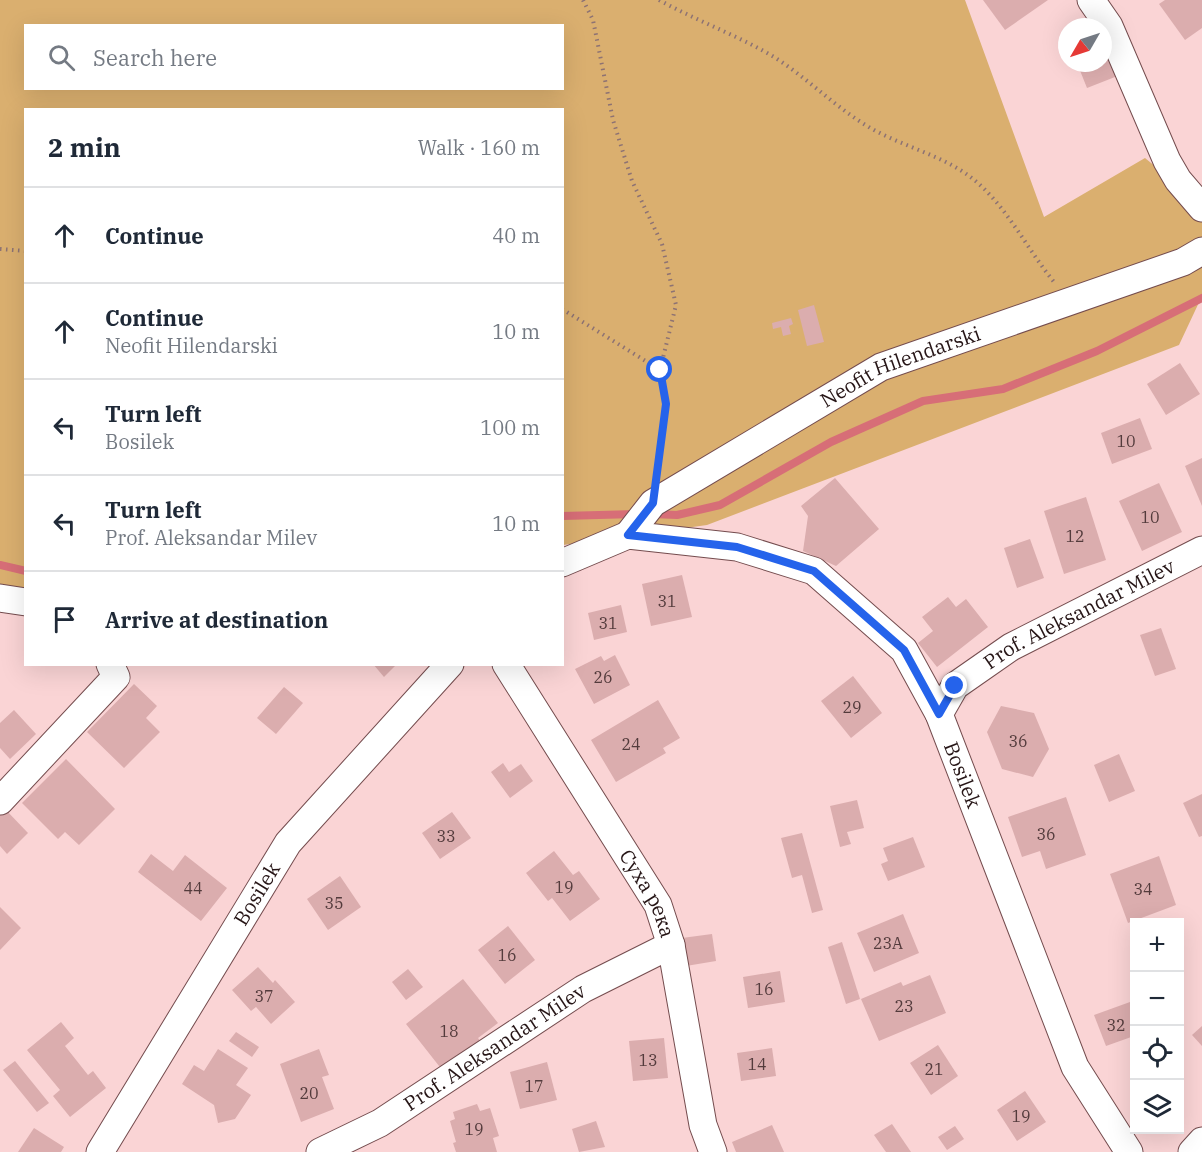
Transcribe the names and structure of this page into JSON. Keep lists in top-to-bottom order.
{
  "streets": {
    "street": [
      "Neofit Hilendarski",
      "Prof. Aleksandar Milev",
      "Bosilek",
      "Суха река"
    ]
  },
  "crossings": [
    ["Neofit Hilendarski", "Bosilek"],
    ["Prof. Aleksandar Milev", "Bosilek"],
    ["Prof. Aleksandar Milev", "Суха река"]
  ],
  "house_numbers": [
    "10",
    "10",
    "12",
    "31",
    "31",
    "26",
    "29",
    "36",
    "24",
    "36",
    "33",
    "19",
    "44",
    "34",
    "35",
    "23А",
    "16",
    "16",
    "37",
    "23",
    "32",
    "18",
    "13",
    "14",
    "21",
    "17",
    "20",
    "19",
    "19"
  ],
  "north": "bottom left",
  "page": {
    "search": "Search here",
    "heading": ["2 min", "Walk · 160 m"],
    "list": [
      ["Continue", "40 m"],
      ["Continue", "Neofit Hilendarski", "10 m"],
      ["Turn left", "Bosilek", "100 m"],
      ["Turn left", "Prof. Aleksandar Milev", "10 m"],
      "Arrive at destination"
    ],
    "map_buttons": ["+", "−"]
  }
}
